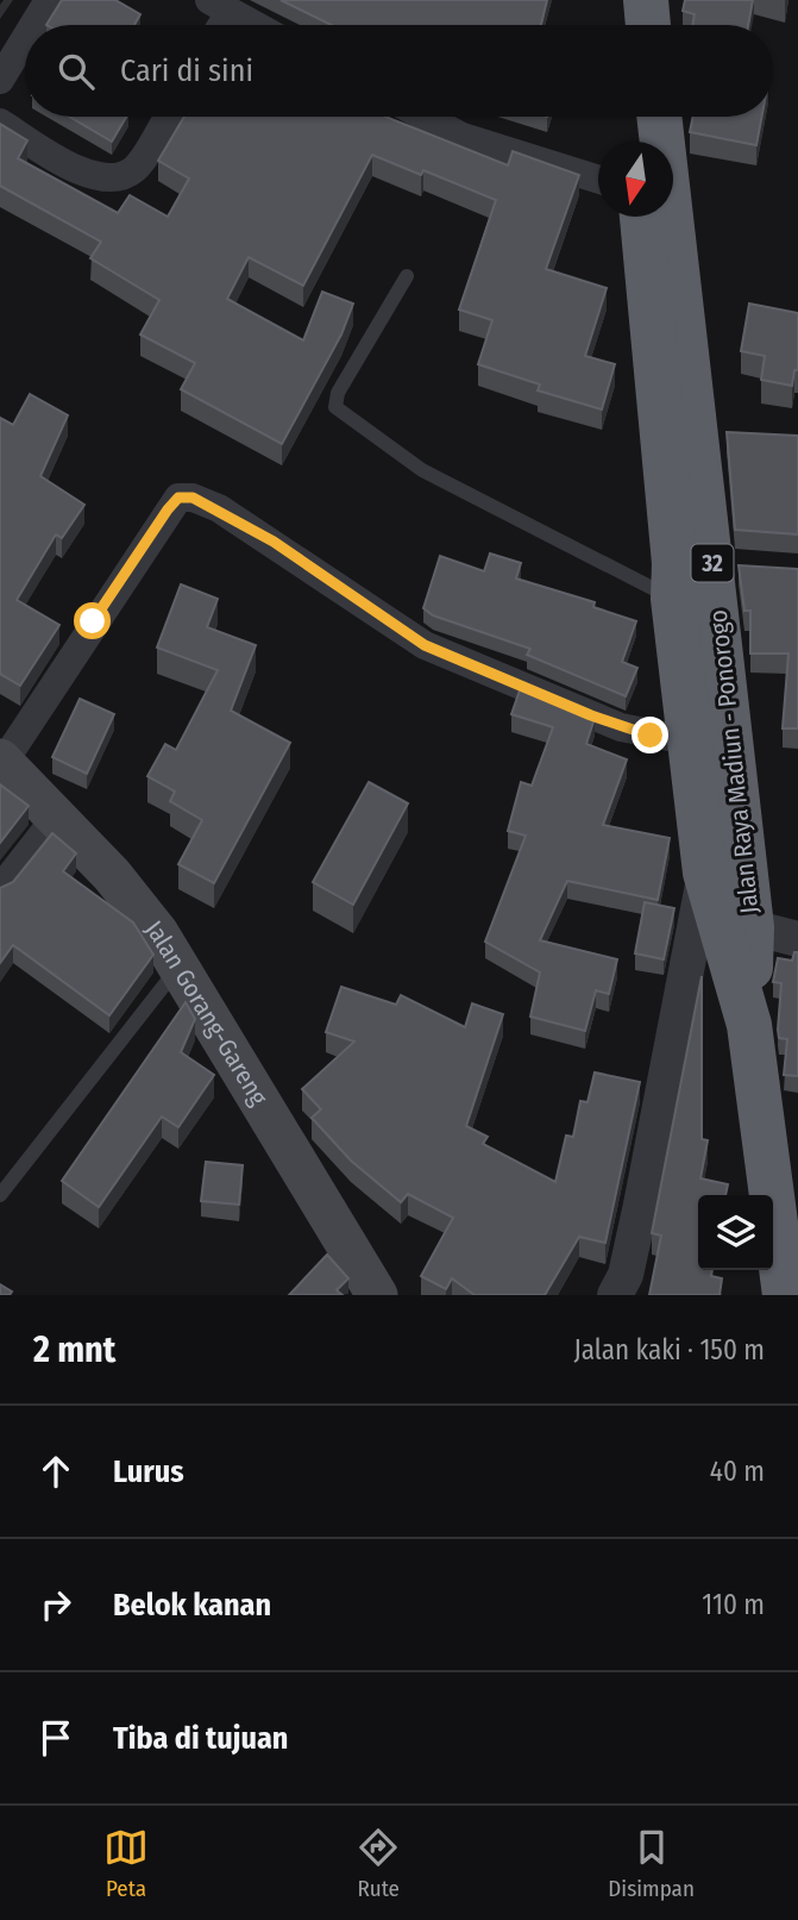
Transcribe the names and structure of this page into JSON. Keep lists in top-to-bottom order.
{
  "streets": {
    "highway": ["32", "Jalan Raya Madiun - Ponorogo"],
    "main road": ["Jalan Gorang-Gareng"]
  },
  "north": "bottom",
  "page": {
    "search": "Cari di sini",
    "heading": ["2 mnt", "Jalan kaki · 150 m"],
    "list": [
      ["Lurus", "40 m"],
      ["Belok kanan", "110 m"],
      "Tiba di tujuan"
    ],
    "nav": ["Peta", "Rute", "Disimpan"]
  }
}
